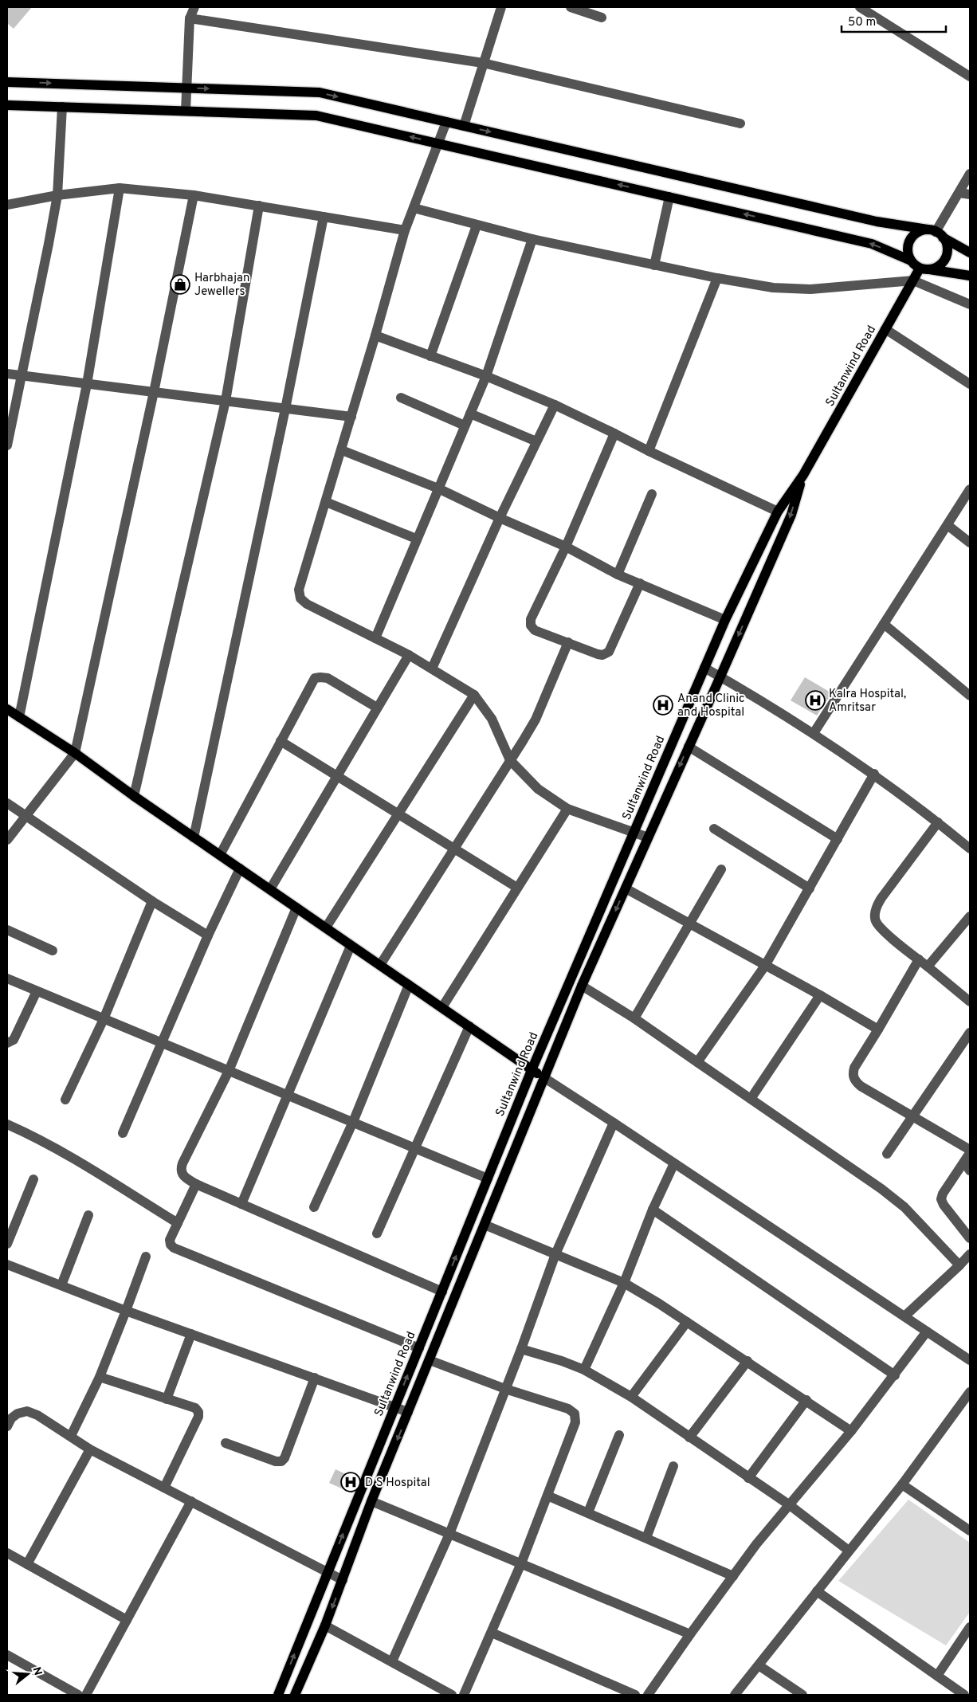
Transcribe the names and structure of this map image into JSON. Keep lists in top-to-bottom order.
{
  "streets": {
    "main road": ["Sultanwind Road"]
  },
  "places": {
    "shop": ["Harbhajan Jewellers"],
    "hospital": ["Kalra Hospital, Amritsar", "Anand Clinic and Hospital", "D S Hospital"]
  },
  "scale_bar": "50 m",
  "north": "right"
}
